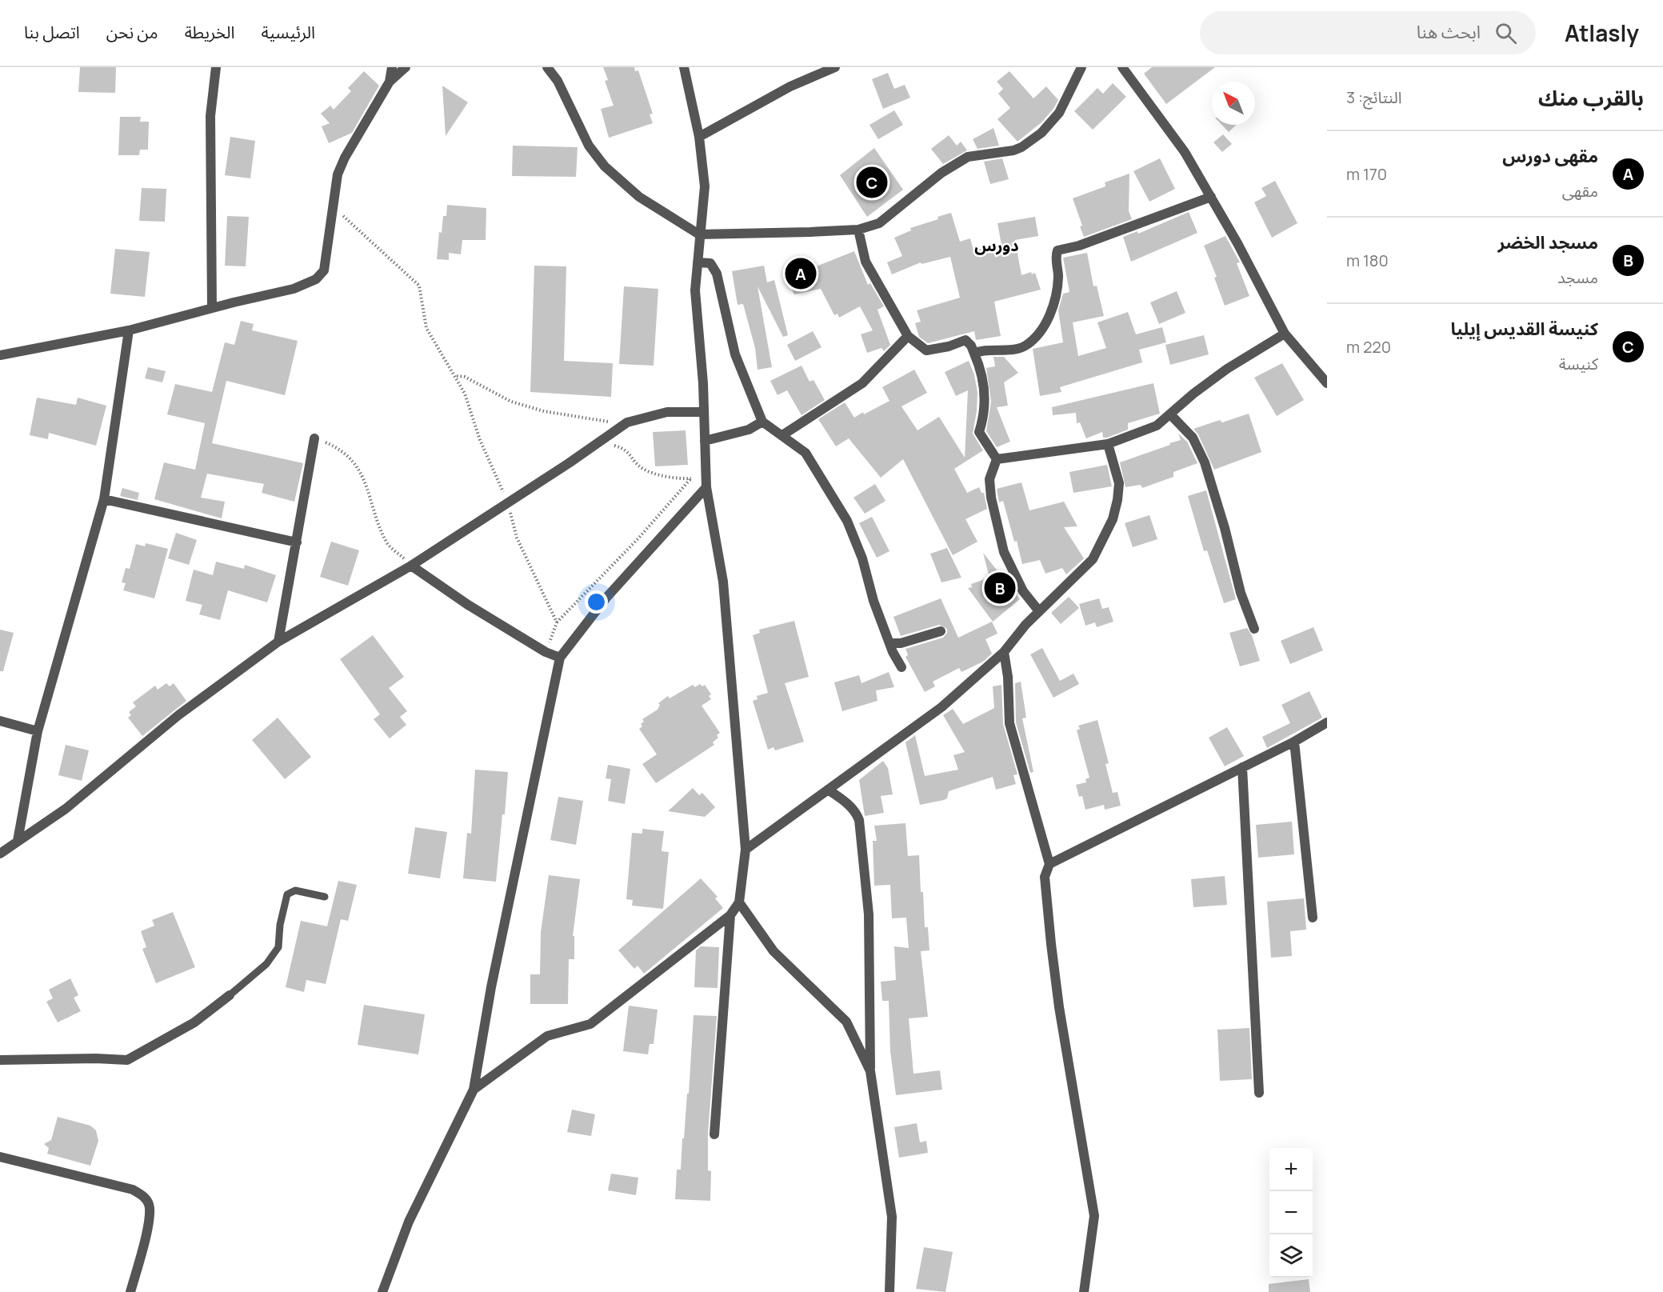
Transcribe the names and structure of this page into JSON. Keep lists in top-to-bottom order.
{
  "districts": ["دورس"],
  "north": "top left",
  "page": {
    "header": "Atlasly",
    "search": "ابحث هنا",
    "nav": [
      "الرئيسية",
      "الخريطة",
      "من نحن",
      "اتصل بنا"
    ],
    "heading": ["بالقرب منك", "النتائج: 3"],
    "list": [
      {
        "mark": "A",
        "name": "مقهى دورس",
        "note": "مقهى",
        "value": "170 m"
      },
      {
        "mark": "B",
        "name": "مسجد الخضر",
        "note": "مسجد",
        "value": "180 m"
      },
      {
        "mark": "C",
        "name": "كنيسة القديس إيليا",
        "note": "كنيسة",
        "value": "220 m"
      }
    ],
    "pins": ["C", "A", "B"],
    "map_buttons": ["+", "−"]
  }
}
